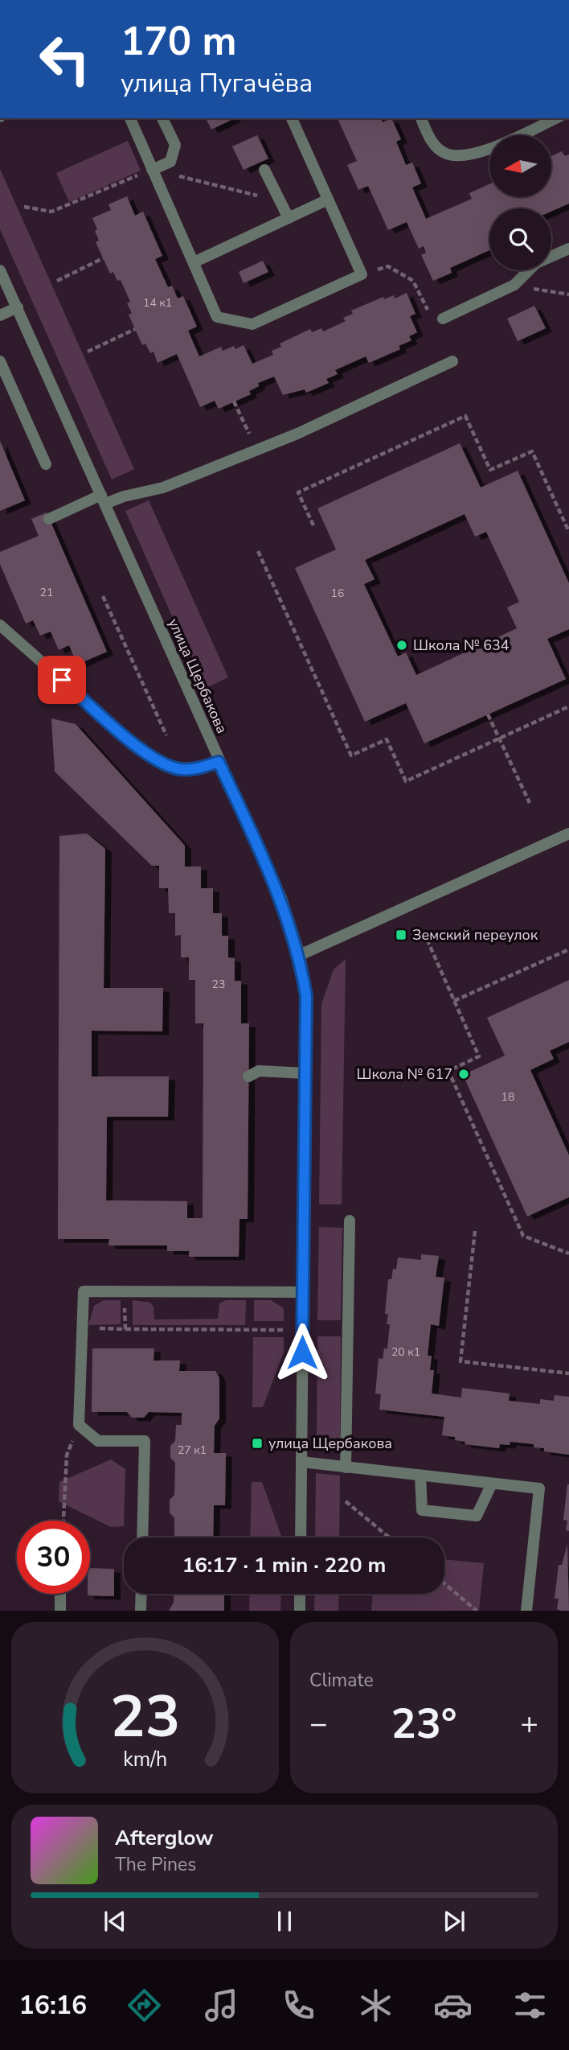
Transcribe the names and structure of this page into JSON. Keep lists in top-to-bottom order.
{
  "streets": {
    "street": ["улица Щербакова"]
  },
  "places": {
    "other": ["Школа № 634", "Школа № 617"],
    "transit": ["Земский переулок", "улица Щербакова"]
  },
  "house_numbers": [
    "14 к1",
    "21",
    "16",
    "23",
    "18",
    "20 к1",
    "27 к1"
  ],
  "north": "left",
  "page": {
    "turn": ["170 m", "улица Пугачёва"],
    "limit": "30",
    "trip": "16:17 · 1 min · 220 m",
    "tile": "Climate",
    "heat": ["−", "23°", "+"],
    "song": ["Afterglow", "The Pines"],
    "tabs": "16:16",
    "gauge": ["23", "km/h"]
  }
}
